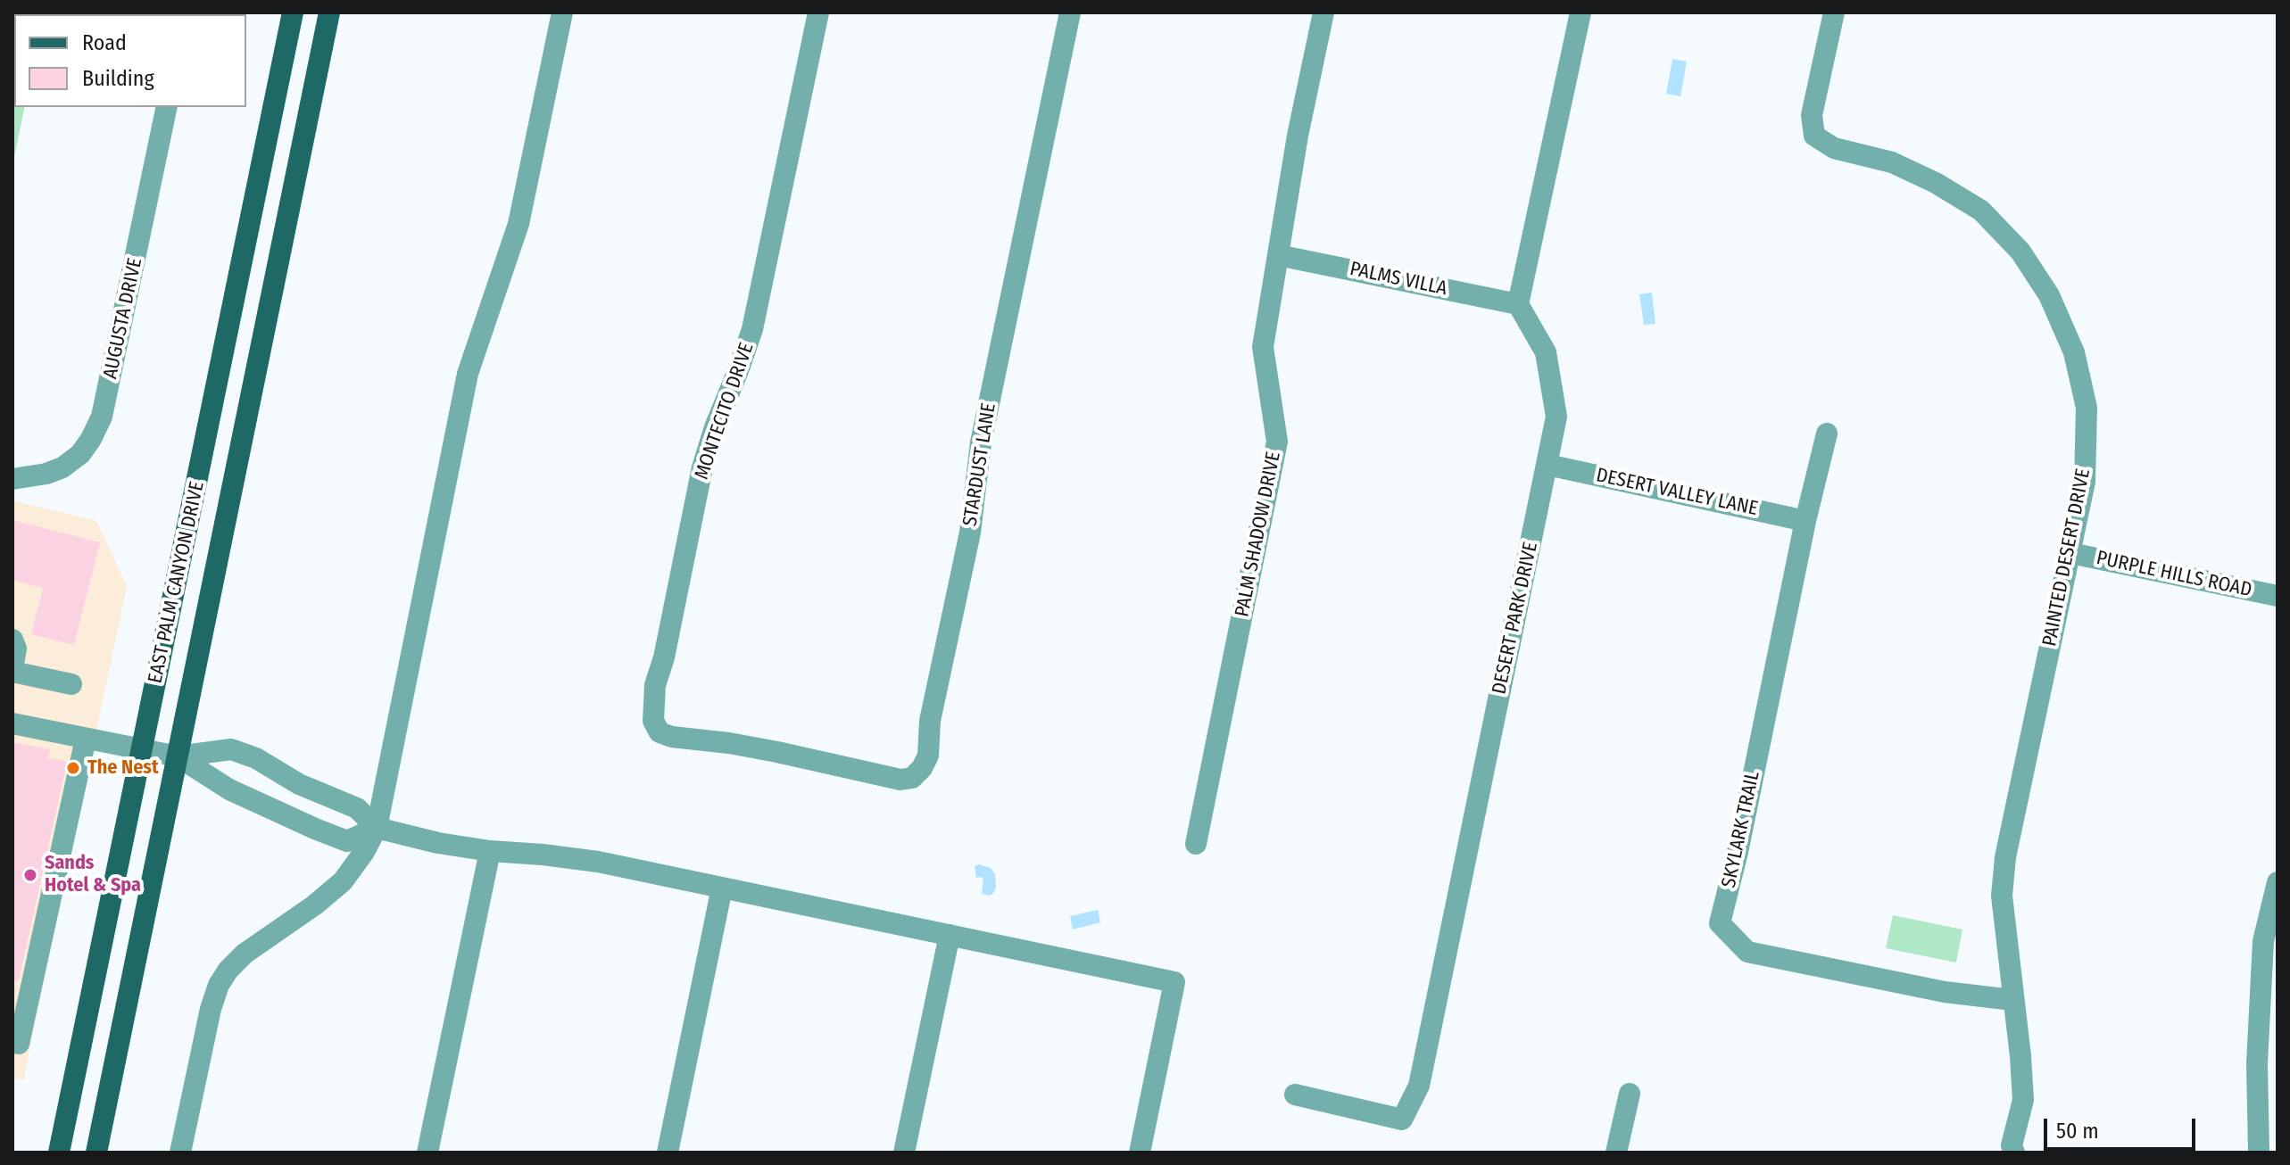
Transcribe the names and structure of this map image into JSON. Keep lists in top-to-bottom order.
{
  "streets": {
    "main road": ["EAST PALM CANYON DRIVE"],
    "street": [
      "PALMS VILLA",
      "AUGUSTA DRIVE",
      "MONTECITO DRIVE",
      "STARDUST LANE",
      "DESERT VALLEY LANE",
      "PALM SHADOW DRIVE",
      "PAINTED DESERT DRIVE",
      "PURPLE HILLS ROAD",
      "DESERT PARK DRIVE",
      "SKYLARK TRAIL"
    ]
  },
  "crossings": [
    ["PALMS VILLA", "PALM SHADOW DRIVE"],
    ["PALMS VILLA", "DESERT PARK DRIVE"],
    ["MONTECITO DRIVE", "STARDUST LANE"],
    ["DESERT VALLEY LANE", "DESERT PARK DRIVE"],
    ["DESERT VALLEY LANE", "SKYLARK TRAIL"],
    ["PAINTED DESERT DRIVE", "PURPLE HILLS ROAD"],
    ["PAINTED DESERT DRIVE", "SKYLARK TRAIL"]
  ],
  "places": ["The Nest", "Sands Hotel & Spa"],
  "legend": ["Road", "Building"],
  "scale_bar": "50 m"
}
